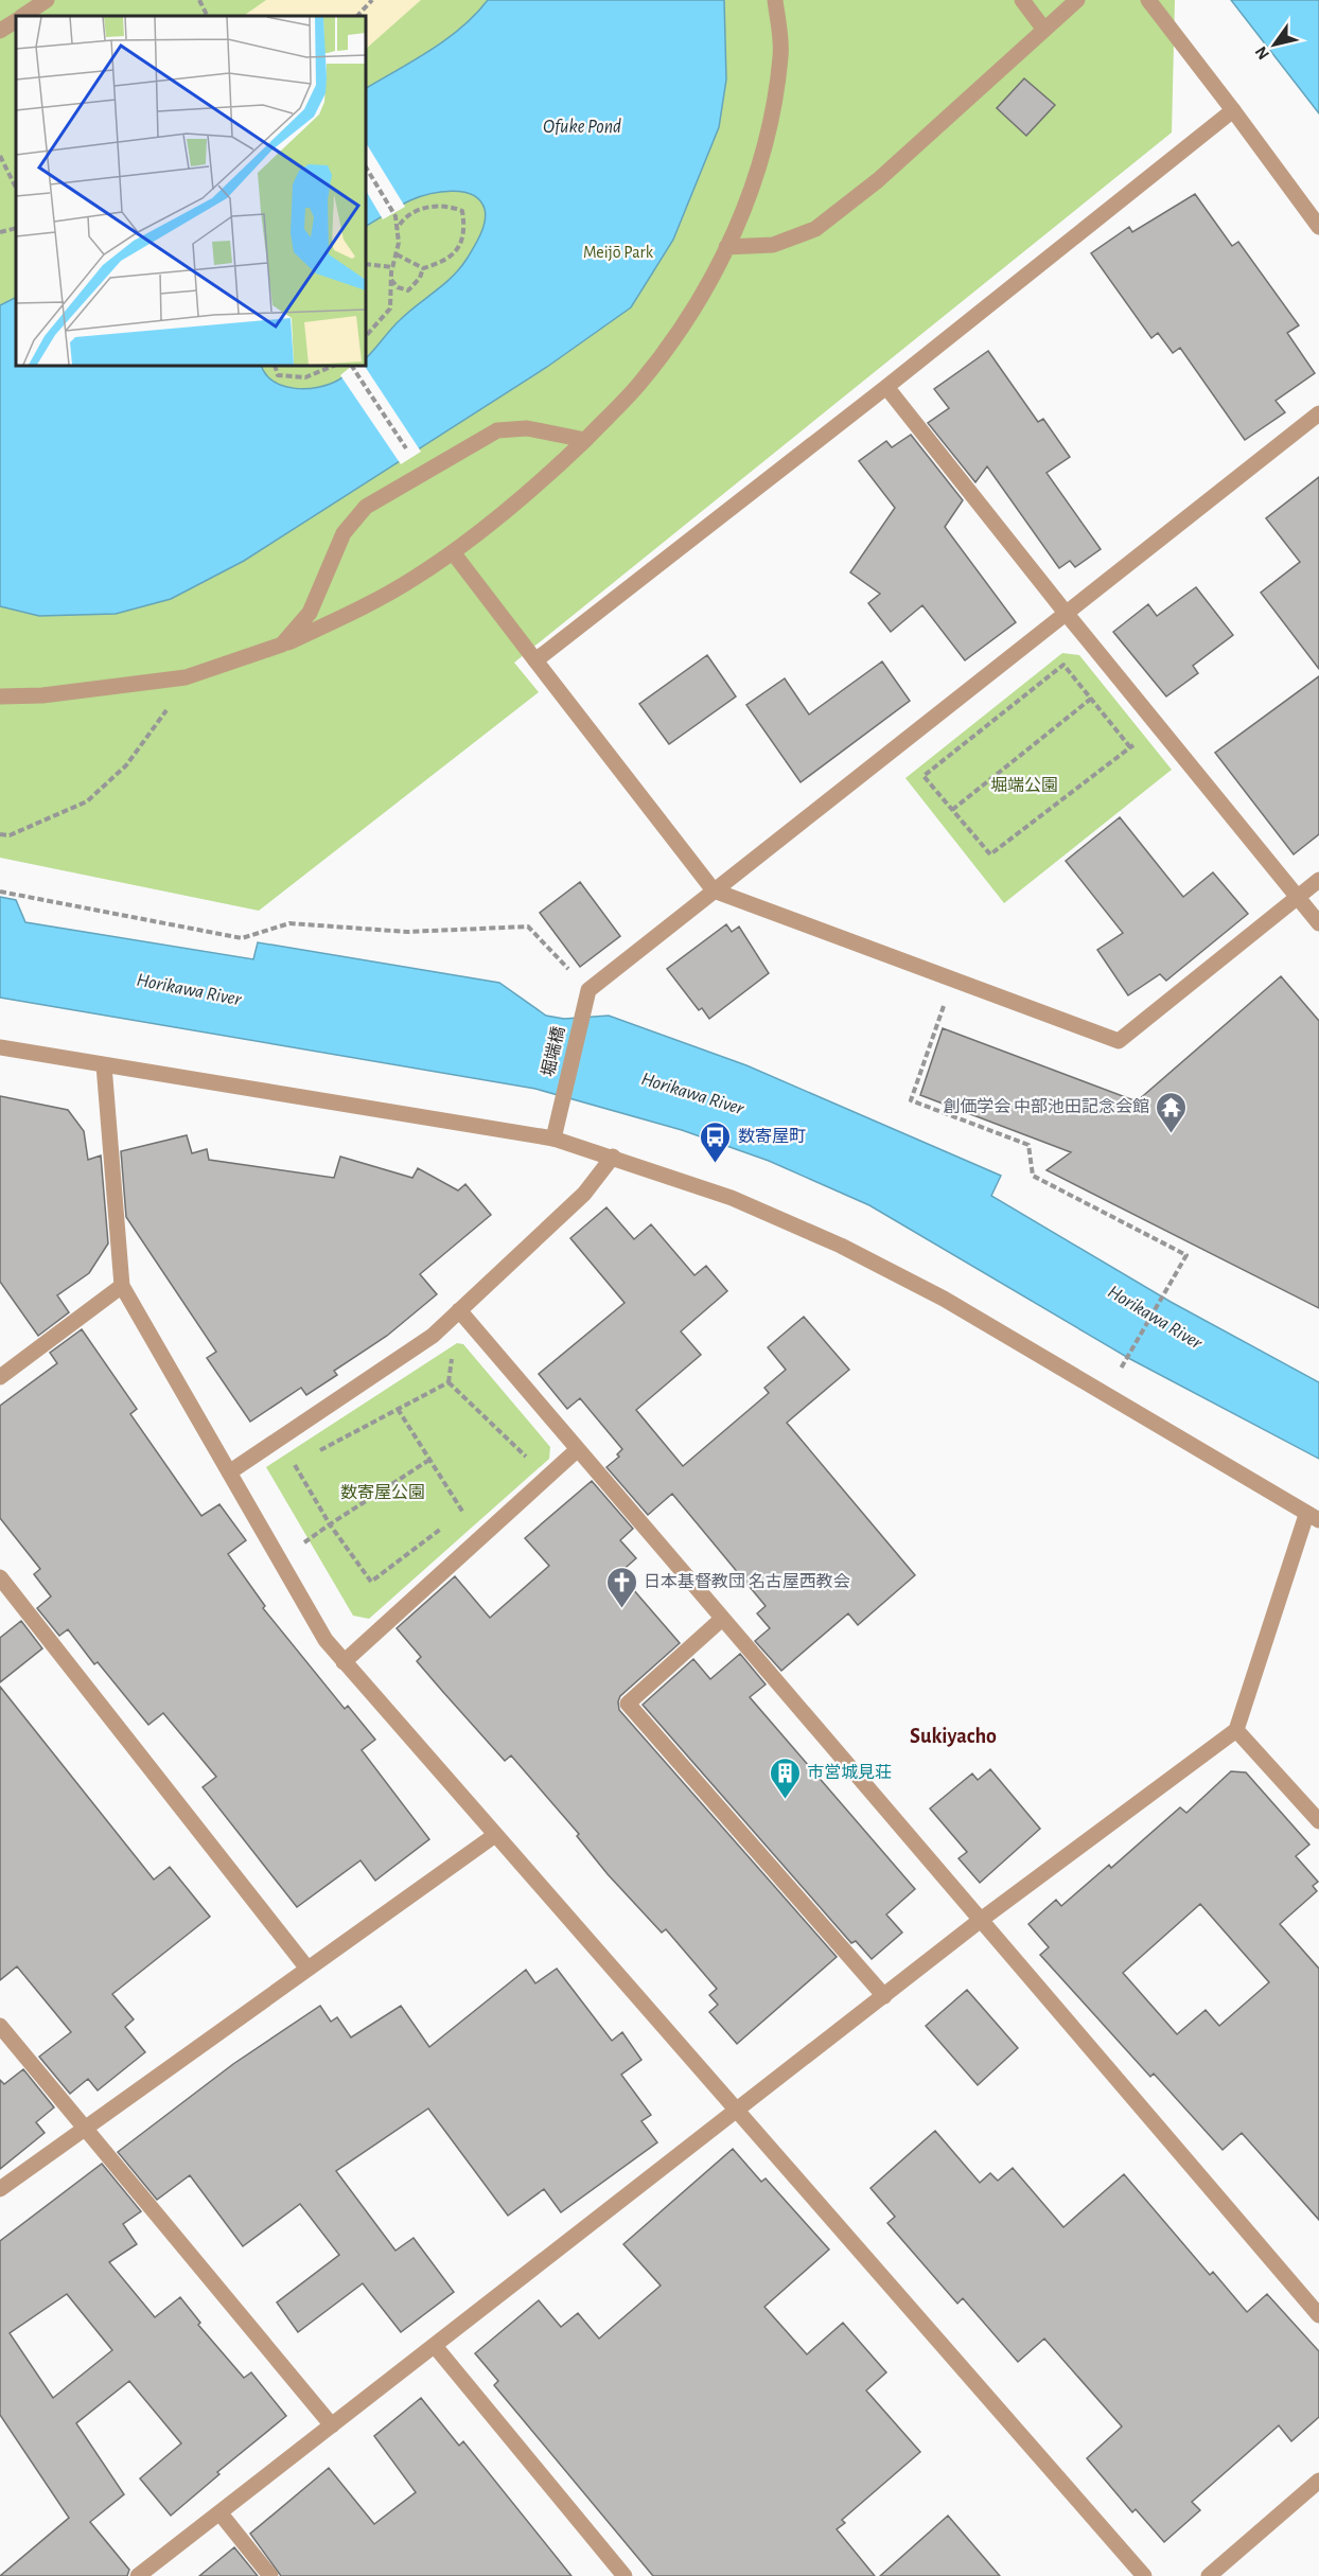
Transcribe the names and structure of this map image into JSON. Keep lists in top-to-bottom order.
{
  "streets": {
    "street": ["堀端橋"]
  },
  "districts": ["Sukiyacho"],
  "water": ["Ofuke Pond", "Horikawa River"],
  "parks": ["Meijō Park", "堀端公園", "数寄屋公園"],
  "places": {
    "temple": ["創価学会 中部池田記念会館"],
    "bus stop": ["数寄屋町"],
    "church": ["日本基督教団 名古屋西教会"],
    "building": ["市営城見荘"]
  },
  "north": "bottom left"
}
